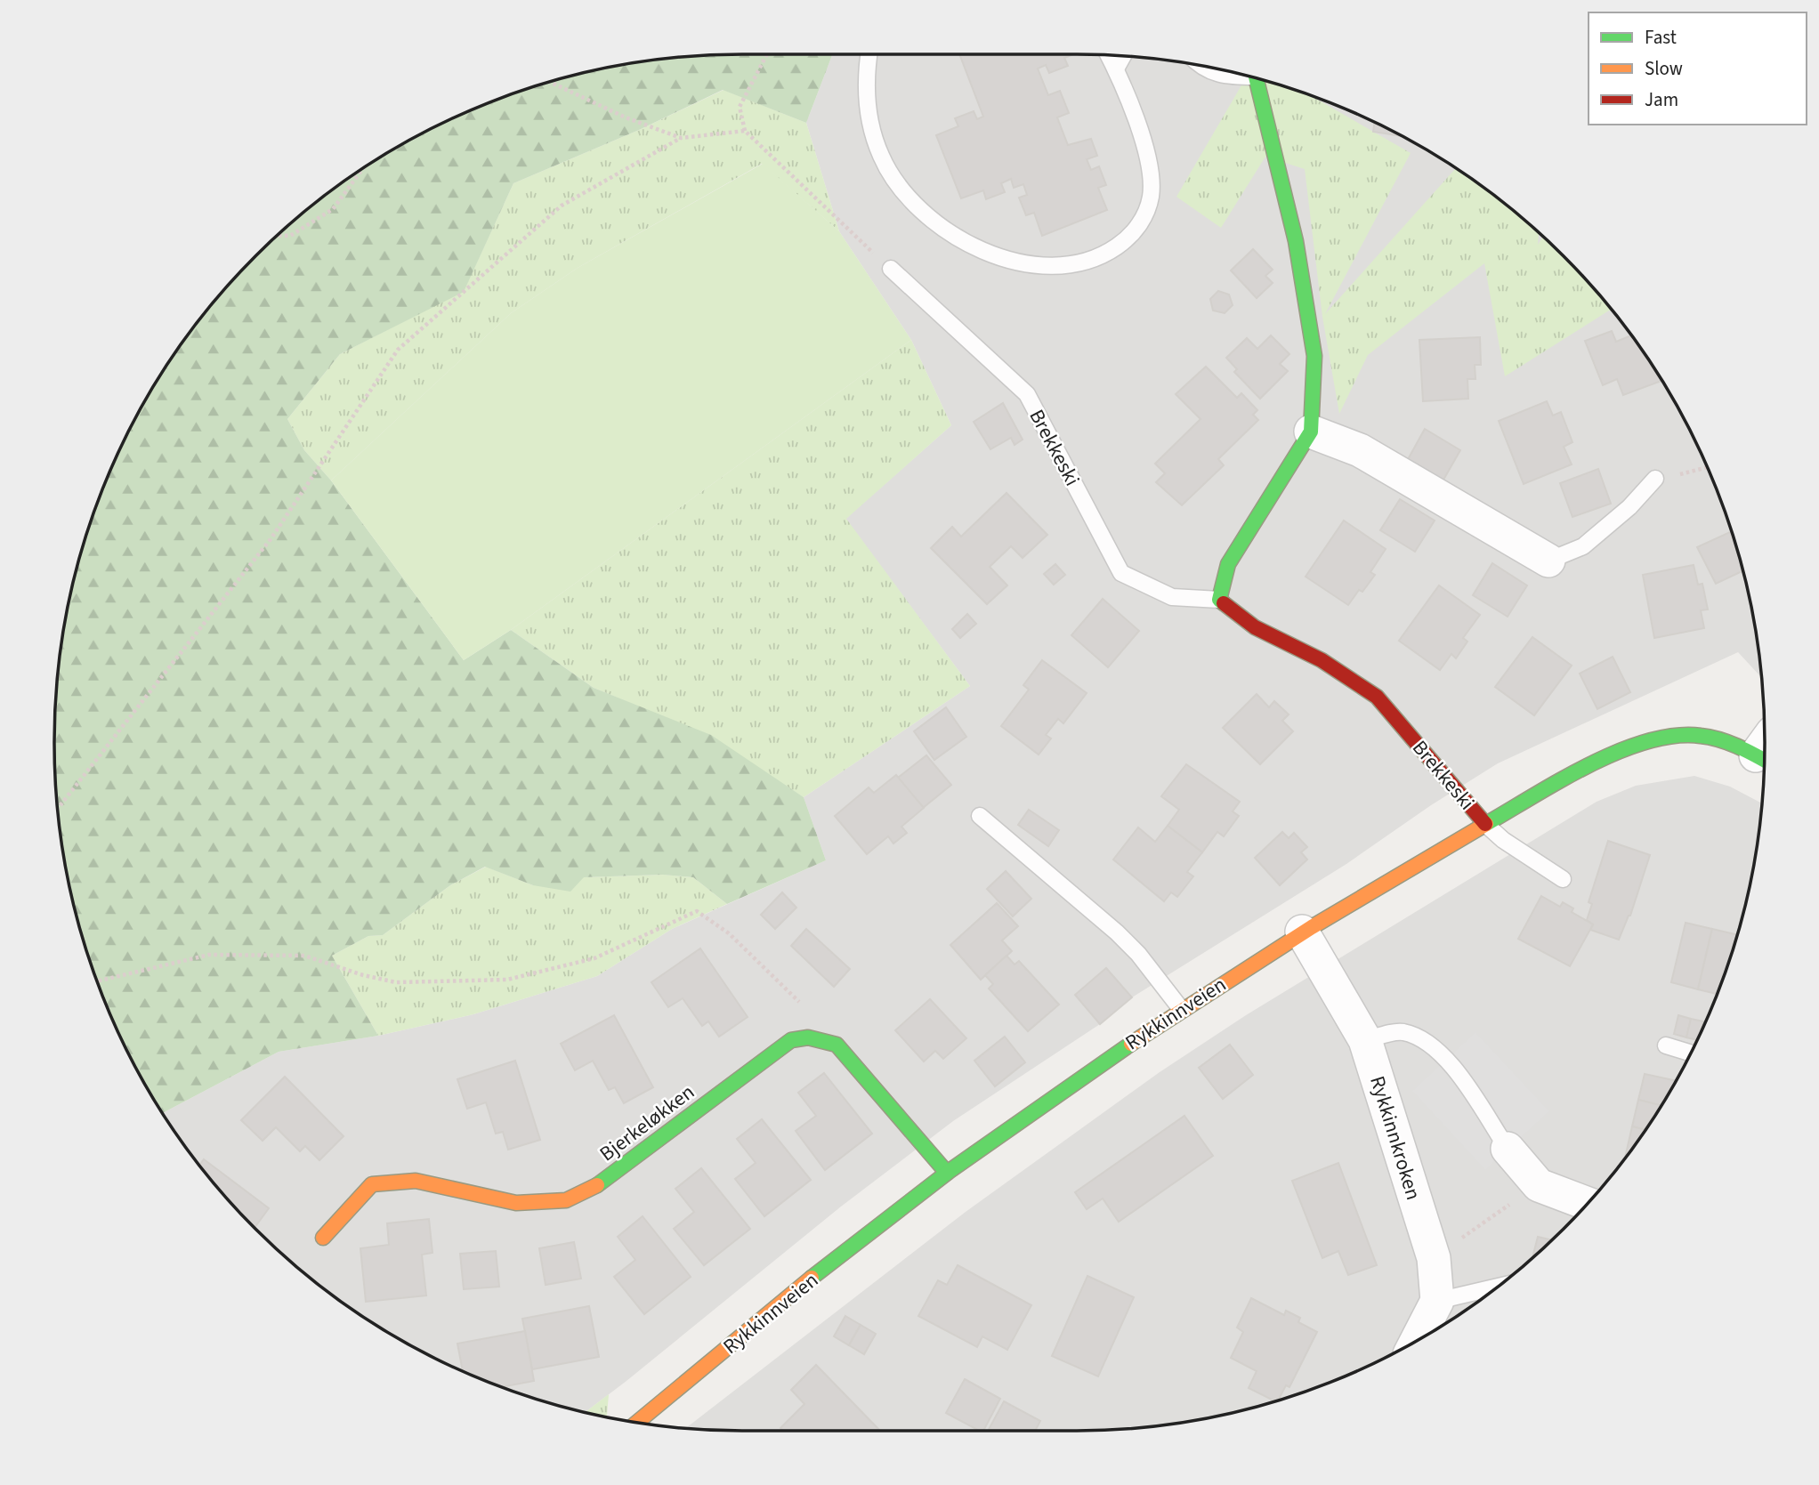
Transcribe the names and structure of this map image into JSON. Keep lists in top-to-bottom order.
{
  "streets": {
    "street": [
      "Brekkeski",
      "Rykkinnveien",
      "Bjerkeløkken",
      "Rykkinnkroken"
    ]
  },
  "crossings": [
    ["Brekkeski", "Rykkinnveien"],
    ["Rykkinnveien", "Rykkinnkroken"]
  ],
  "legend": ["Fast", "Slow", "Jam"]
}
